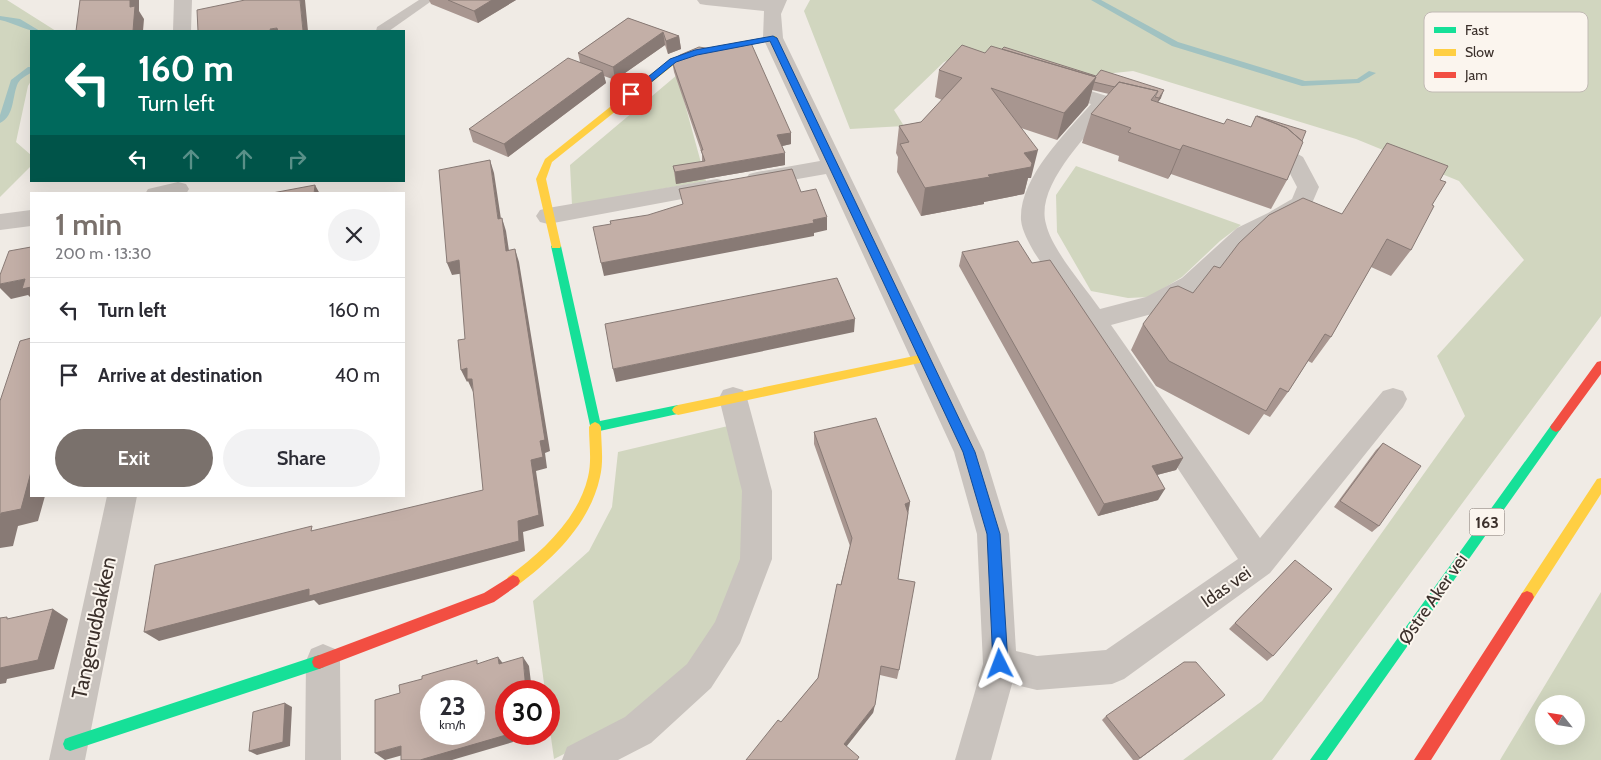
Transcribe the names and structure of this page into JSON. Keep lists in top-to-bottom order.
{
  "streets": {
    "main road": ["163", "Østre Aker vei"],
    "street": ["Idas vei", "Tangerudbakken"]
  },
  "legend": ["Fast", "Slow", "Jam"],
  "north": "top left",
  "page": {
    "turn": ["160 m", "Turn left"],
    "heading": ["1 min", "200 m · 13:30"],
    "list": [
      {
        "name": "Turn left",
        "value": "160 m"
      },
      {
        "name": "Arrive at destination",
        "value": "40 m"
      }
    ],
    "buttons": ["Exit", "Share"],
    "speed": "23 km/h",
    "limit": "30"
  }
}
